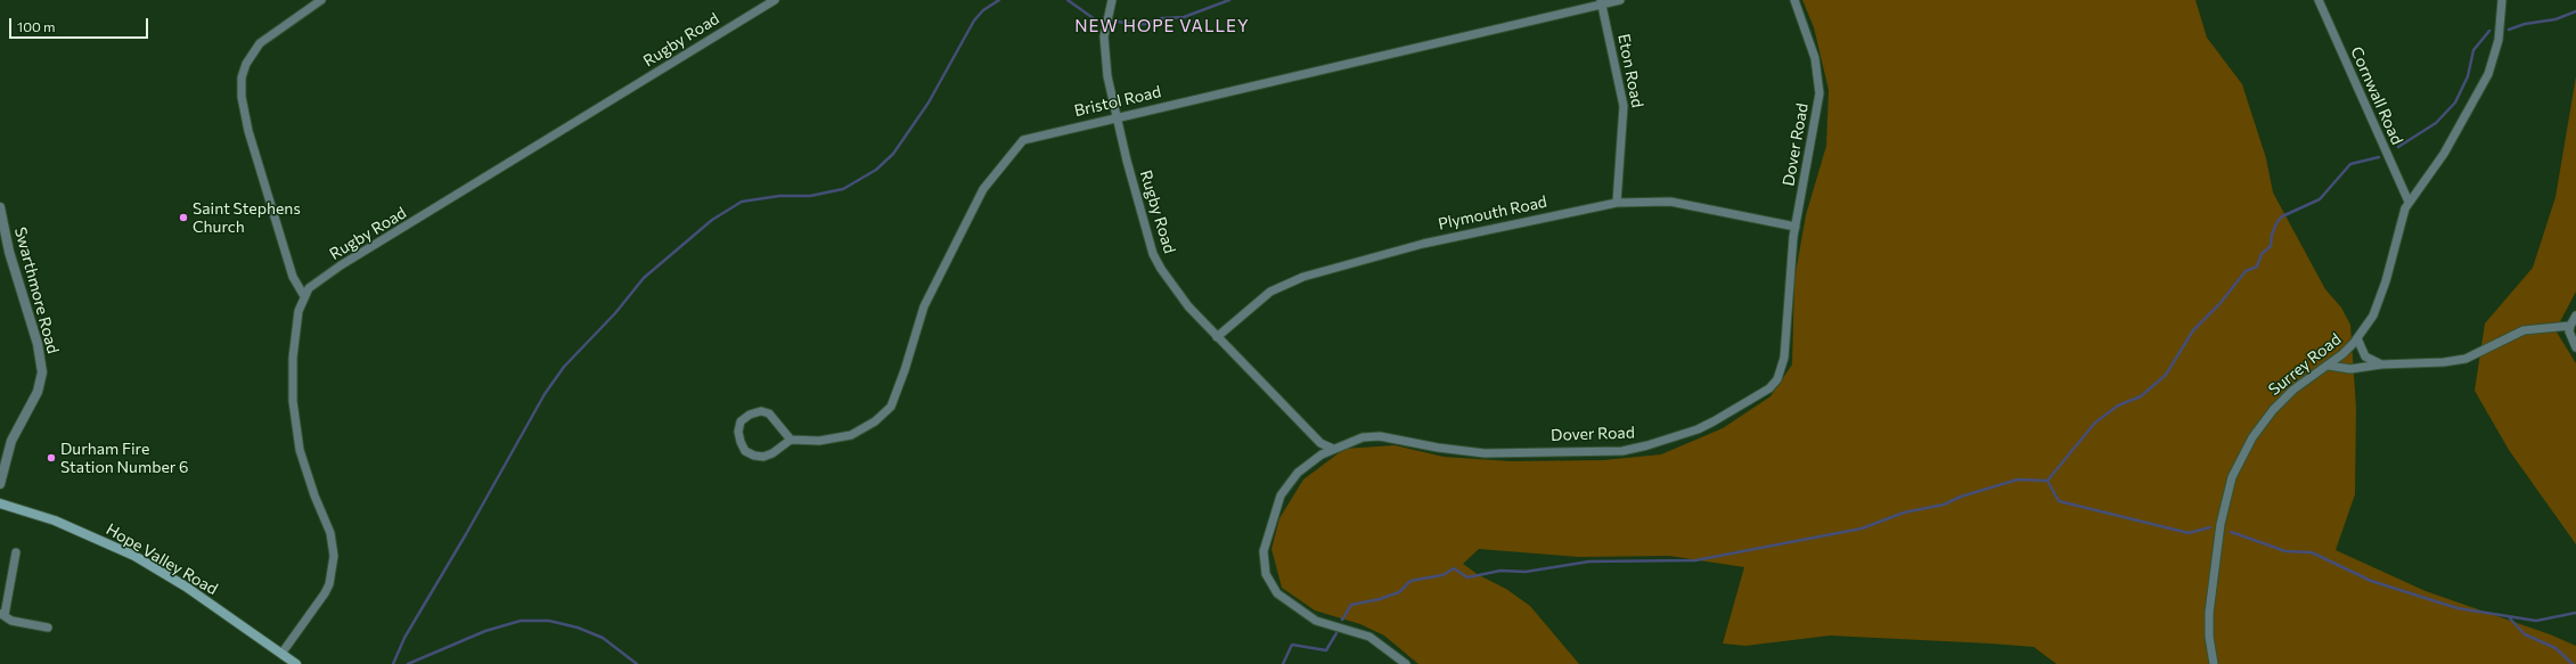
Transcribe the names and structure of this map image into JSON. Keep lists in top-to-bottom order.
{
  "streets": {
    "main road": ["Hope Valley Road"],
    "street": [
      "Rugby Road",
      "Eton Road",
      "Cornwall Road",
      "Bristol Road",
      "Dover Road",
      "Plymouth Road",
      "Swarthmore Road",
      "Surrey Road"
    ]
  },
  "crossings": [
    ["Rugby Road", "Bristol Road"],
    ["Rugby Road", "Dover Road"],
    ["Rugby Road", "Plymouth Road"],
    ["Rugby Road", "Hope Valley Road"],
    ["Eton Road", "Bristol Road"],
    ["Eton Road", "Plymouth Road"],
    ["Cornwall Road", "Surrey Road"],
    ["Dover Road", "Plymouth Road"]
  ],
  "districts": ["NEW HOPE VALLEY"],
  "places": ["Saint Stephens Church", "Durham Fire Station Number 6"],
  "scale_bar": "100 m"
}
